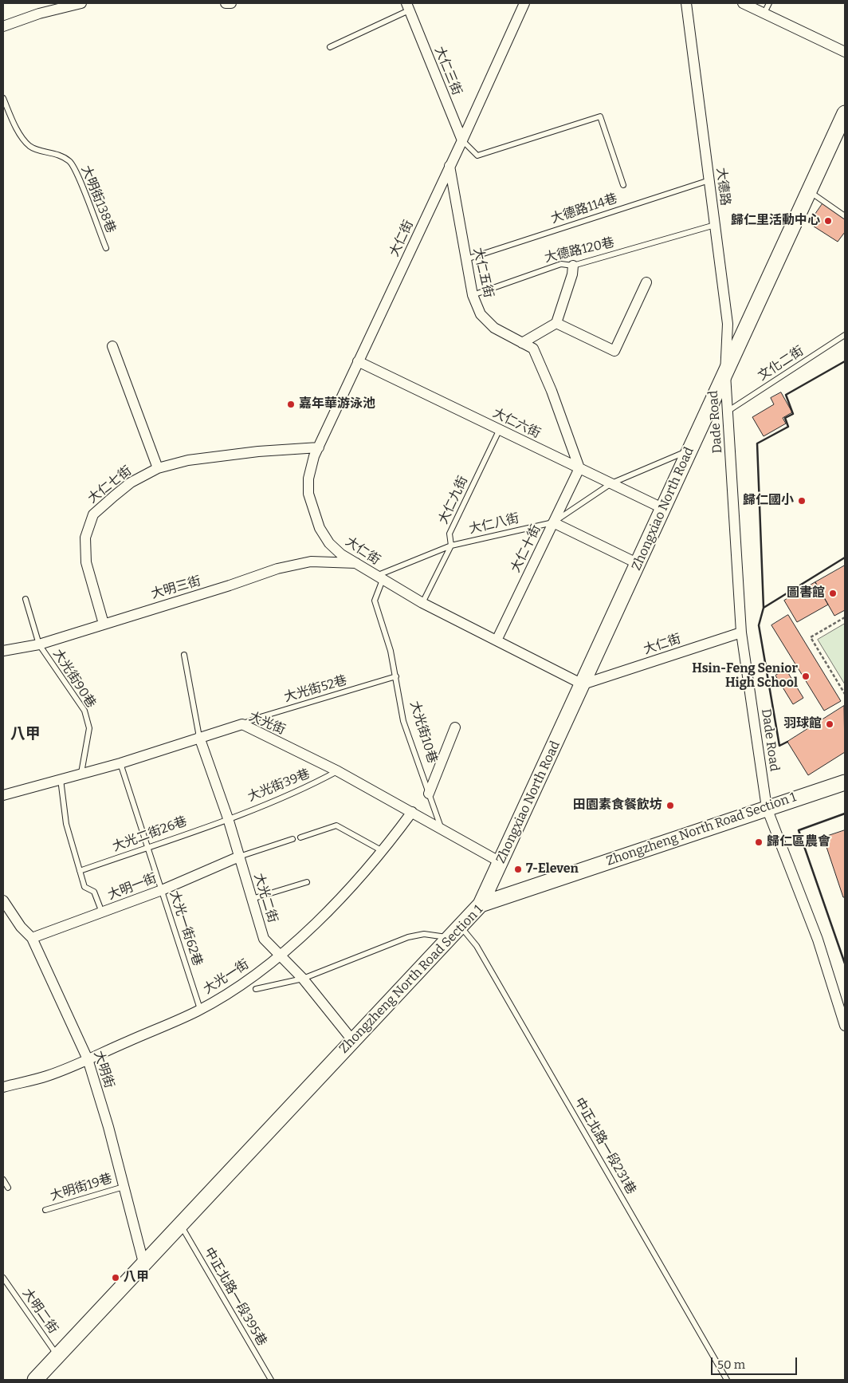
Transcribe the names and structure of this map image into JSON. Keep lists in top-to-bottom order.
{
  "streets": {
    "main road": ["Zhongxiao North Road", "Zhongzheng North Road Section 1"],
    "street": [
      "大仁三街",
      "大德路",
      "大仁街",
      "大仁五街",
      "Dade Road",
      "大仁六街",
      "大仁七街",
      "大仁十街",
      "大明三街",
      "大光街",
      "大光街10巷",
      "大明一街",
      "大光二街",
      "大光一街",
      "大明街"
    ],
    "lane": [
      "大明街138巷",
      "大德路114巷",
      "大德路120巷",
      "文化二街",
      "大仁九街",
      "大仁八街",
      "大光街90巷",
      "大光街52巷",
      "大光街39巷",
      "大光二街26巷",
      "大光一街62巷",
      "中正北路一段231巷",
      "大明街19巷",
      "中正北路一段395巷",
      "大明二街"
    ]
  },
  "crossings": [
    ["大仁三街", "大仁街"],
    ["大德路", "大德路114巷"],
    ["大德路", "大德路120巷"],
    ["大德路", "Dade Road"],
    ["大德路", "Zhongxiao North Road"],
    ["大德路114巷", "大仁五街"],
    ["大仁街", "大仁五街"],
    ["大仁街", "Dade Road"],
    ["大仁街", "大仁六街"],
    ["大仁街", "大仁七街"],
    ["大仁街", "大仁九街"],
    ["大仁街", "Zhongxiao North Road"],
    ["大仁街", "大仁八街"],
    ["大仁街", "大仁十街"],
    ["大仁街", "大明三街"],
    ["大仁街", "大光街10巷"],
    ["大德路120巷", "大仁五街"],
    ["大仁五街", "大仁六街"],
    ["大仁五街", "大仁十街"],
    ["文化二街", "Dade Road"],
    ["Dade Road", "Zhongxiao North Road"],
    ["Dade Road", "Zhongzheng North Road Section 1"],
    ["大仁六街", "大仁九街"],
    ["大仁六街", "Zhongxiao North Road"],
    ["大仁六街", "大仁八街"],
    ["大仁六街", "大仁十街"],
    ["大仁七街", "大明三街"],
    ["大仁九街", "大仁八街"],
    ["Zhongxiao North Road", "大仁八街"],
    ["Zhongxiao North Road", "大光街"],
    ["Zhongxiao North Road", "Zhongzheng North Road Section 1"],
    ["大仁八街", "大仁十街"],
    ["大仁八街", "大光街10巷"],
    ["大明三街", "大光街90巷"],
    ["大光街90巷", "大光街"],
    ["大光街52巷", "大光街"],
    ["大光街52巷", "大光街10巷"],
    ["大光街", "大光街10巷"],
    ["大光街", "大光街39巷"],
    ["大光街", "大光二街"],
    ["大光街", "大光一街62巷"],
    ["大光街", "大光一街"],
    ["大光街39巷", "大光二街26巷"],
    ["大光街39巷", "大光二街"],
    ["Zhongzheng North Road Section 1", "大光二街"],
    ["Zhongzheng North Road Section 1", "大明街"],
    ["Zhongzheng North Road Section 1", "中正北路一段231巷"],
    ["Zhongzheng North Road Section 1", "中正北路一段395巷"],
    ["Zhongzheng North Road Section 1", "大明二街"],
    ["大光二街26巷", "大光二街"],
    ["大光二街26巷", "大光一街62巷"],
    ["大明一街", "大光二街"],
    ["大明一街", "大光一街62巷"],
    ["大明一街", "大明街"],
    ["大光二街", "大光一街"],
    ["大光一街62巷", "大光一街"],
    ["大光一街", "大明街"],
    ["大明街", "大明街19巷"]
  ],
  "districts": ["八甲"],
  "places": [
    "歸仁里活動中心",
    "嘉年華游泳池",
    "歸仁國小",
    "圖書館",
    "Hsin-Feng Senior High School",
    "羽球館",
    "田園素食餐飲坊",
    "歸仁區農會",
    "7-Eleven",
    "八甲"
  ],
  "scale_bar": "50 m"
}
